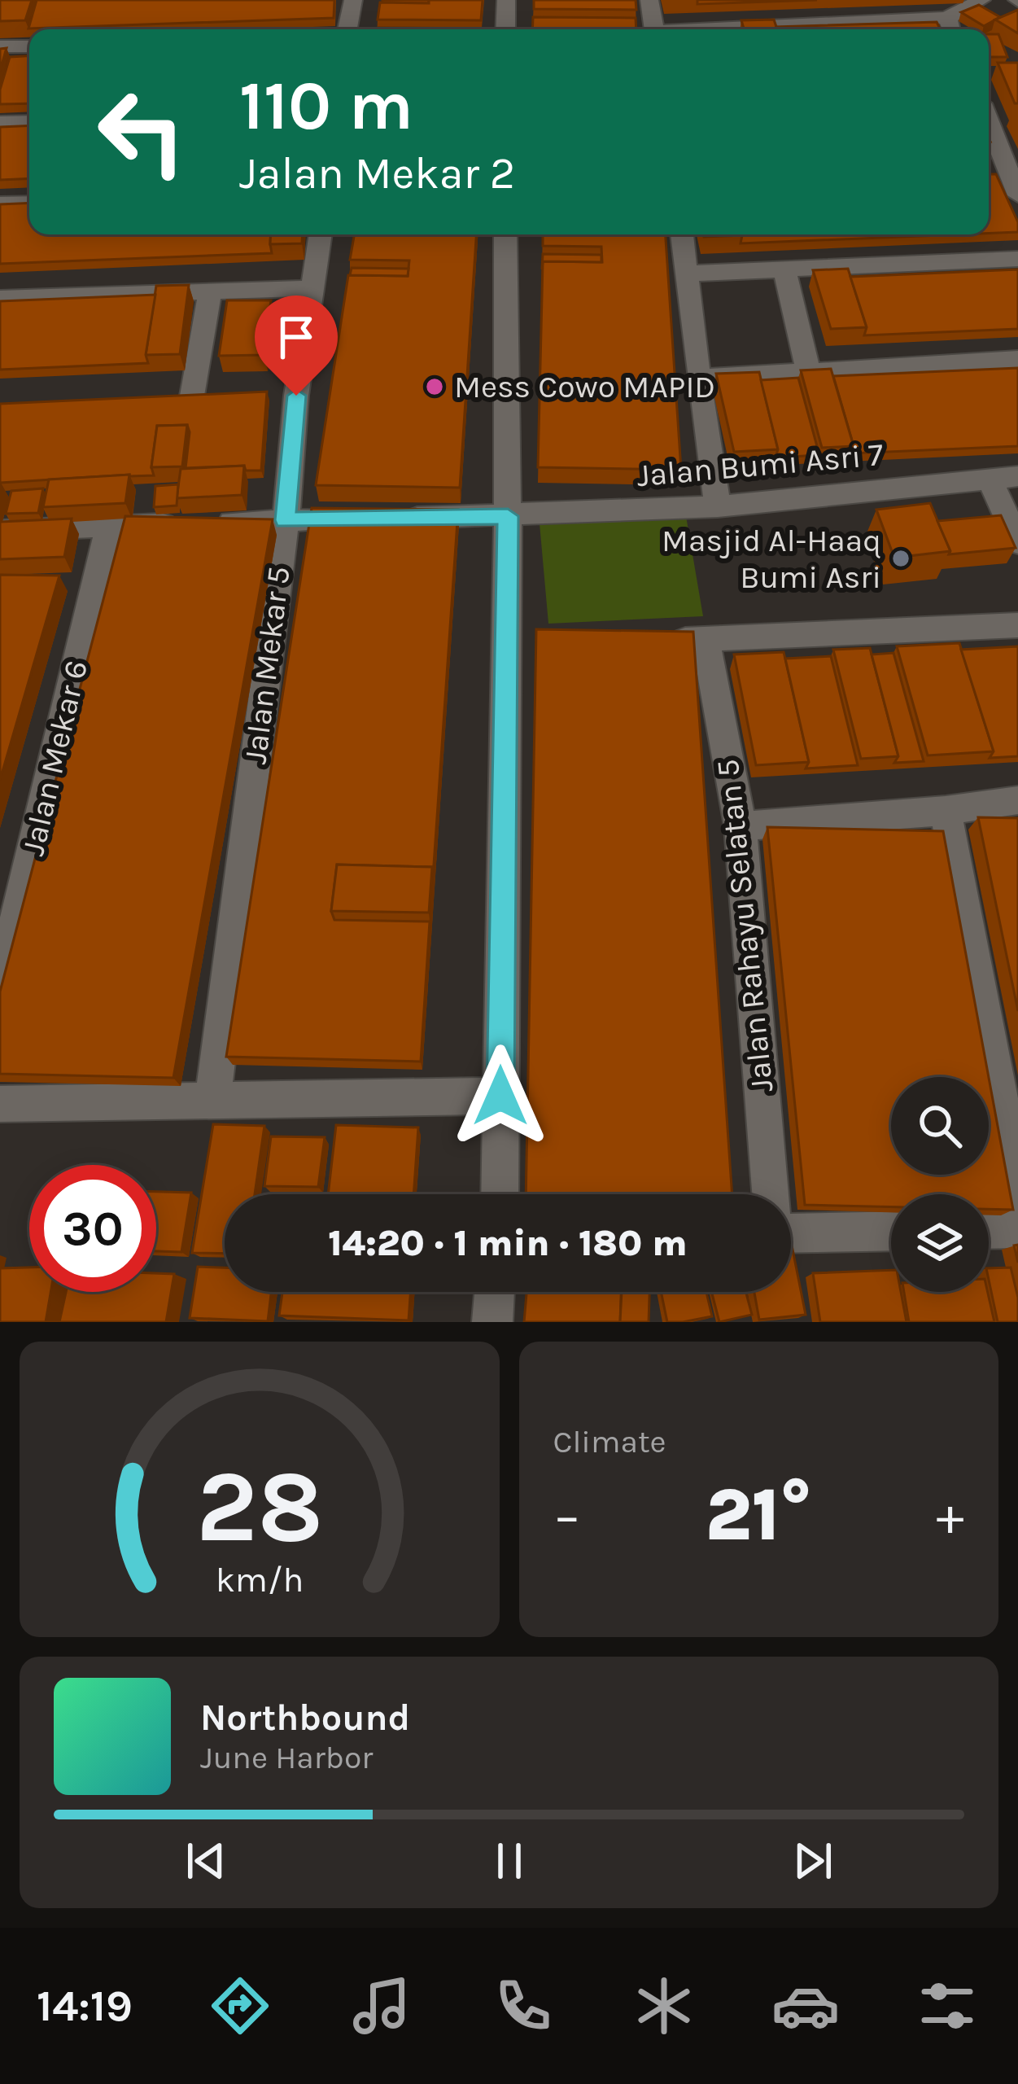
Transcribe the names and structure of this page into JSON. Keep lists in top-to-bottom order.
{
  "streets": {
    "street": [
      "Jalan Bumi Asri 7",
      "Jalan Mekar 5",
      "Jalan Mekar 6",
      "Jalan Rahayu Selatan 5"
    ]
  },
  "crossings": [
    ["Jalan Bumi Asri 7", "Jalan Mekar 5"],
    ["Jalan Bumi Asri 7", "Jalan Mekar 6"]
  ],
  "places": ["Mess Cowo MAPID", "Masjid Al-Haaq Bumi Asri"],
  "page": {
    "turn": ["110 m", "Jalan Mekar 2"],
    "limit": "30",
    "trip": "14:20 · 1 min · 180 m",
    "tile": "Climate",
    "heat": ["−", "21°", "+"],
    "song": ["Northbound", "June Harbor"],
    "tabs": "14:19",
    "gauge": ["28", "km/h"]
  }
}
